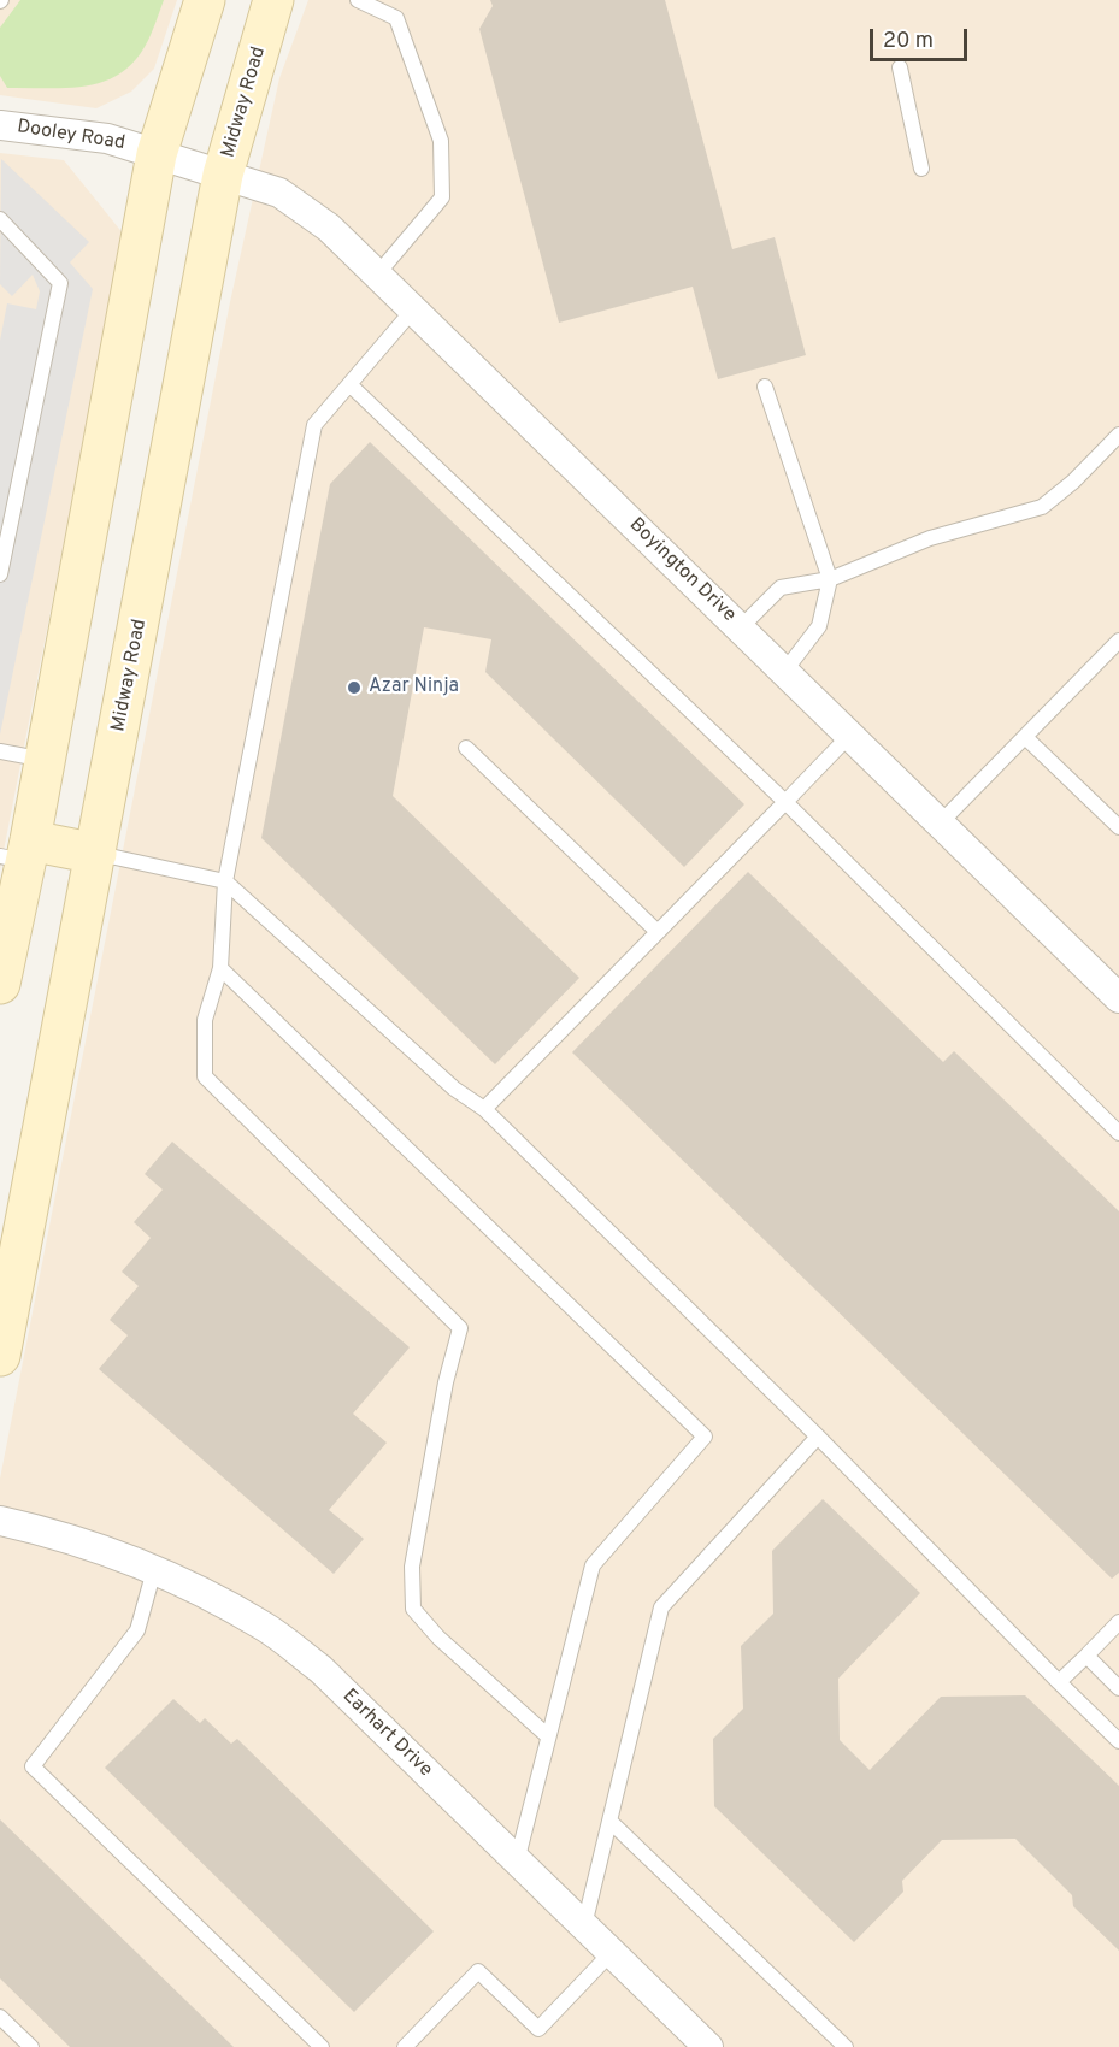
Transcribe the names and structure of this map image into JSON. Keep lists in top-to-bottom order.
{
  "streets": {
    "main road": ["Midway Road"],
    "street": ["Dooley Road", "Boyington Drive", "Earhart Drive"]
  },
  "crossings": [
    ["Midway Road", "Dooley Road"],
    ["Midway Road", "Boyington Drive"],
    ["Dooley Road", "Boyington Drive"]
  ],
  "places": ["Azar Ninja"],
  "scale_bar": "20 m"
}
